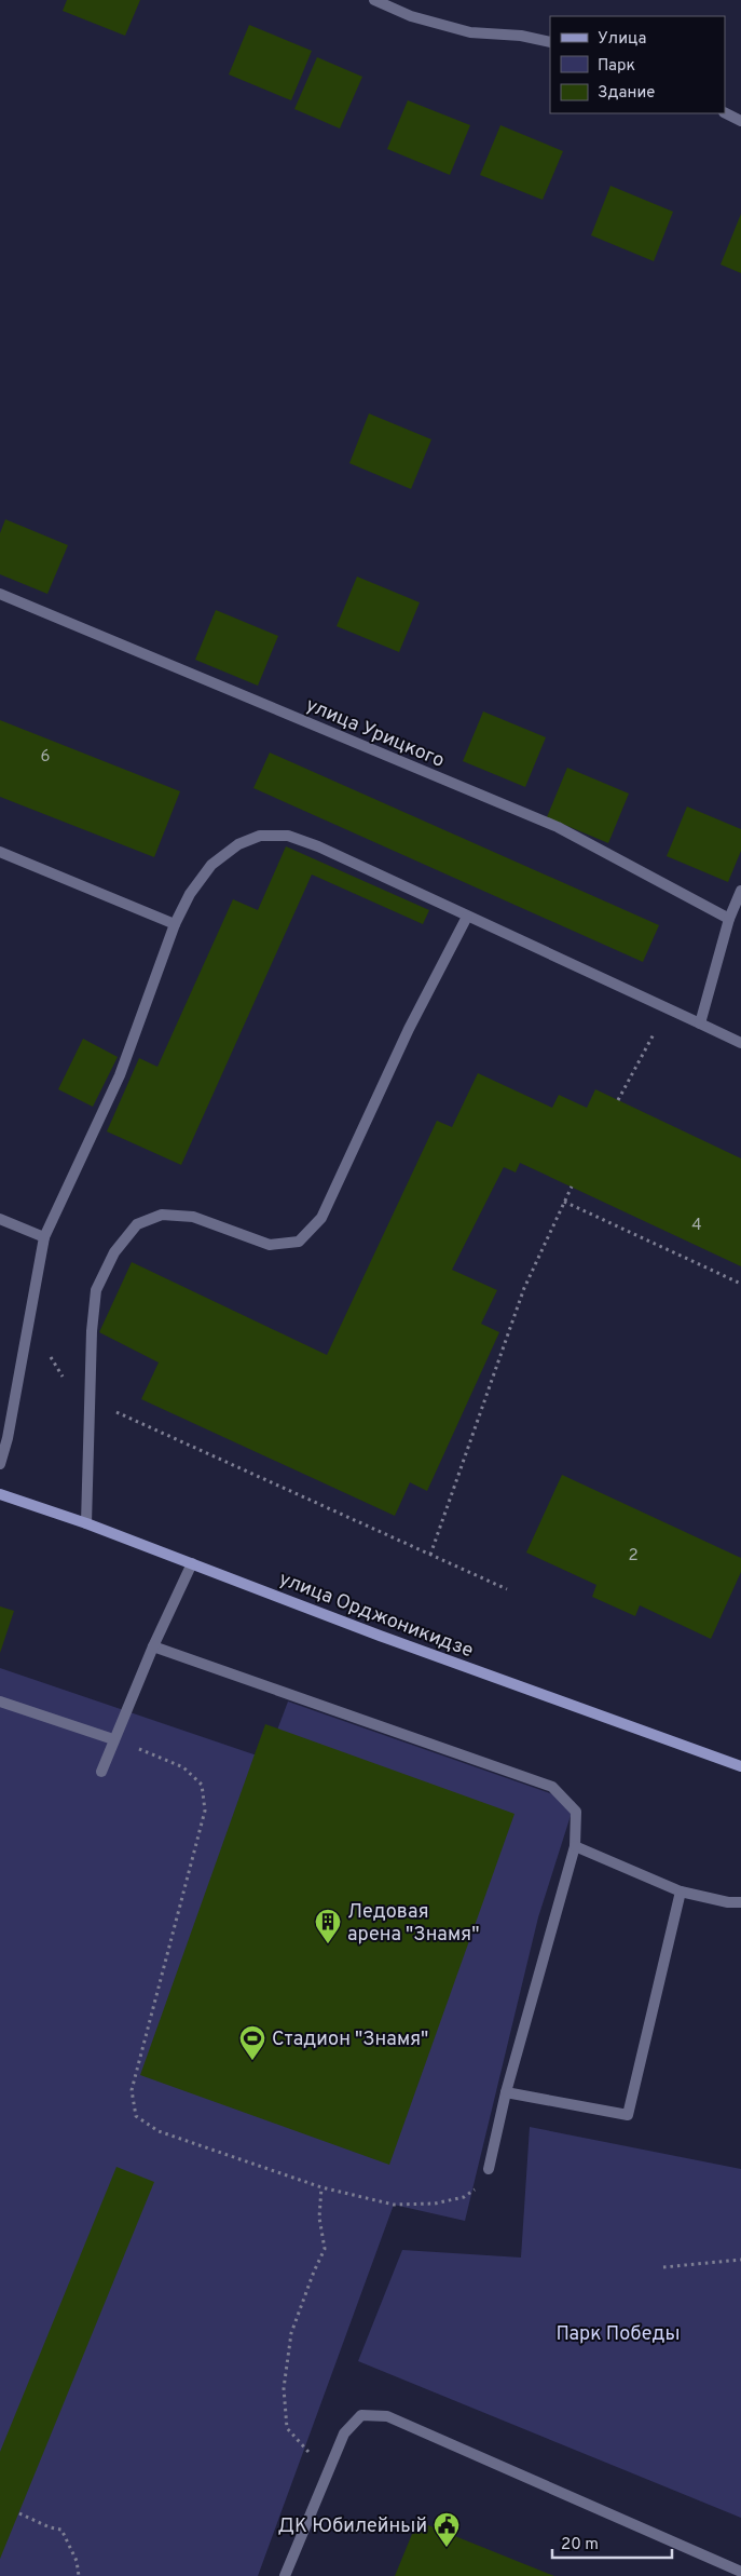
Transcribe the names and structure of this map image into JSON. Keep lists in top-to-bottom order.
{
  "streets": {
    "main road": ["улица Орджоникидзе"],
    "street": ["улица Урицкого"]
  },
  "parks": ["Парк Победы"],
  "places": {
    "building": ["Ледовая арена \"Знамя\""],
    "sports": ["Стадион \"Знамя\""],
    "public building": ["ДК Юбилейный"]
  },
  "house_numbers": ["6", "4", "2"],
  "legend": ["Улица", "Парк", "Здание"],
  "scale_bar": "20 m"
}
